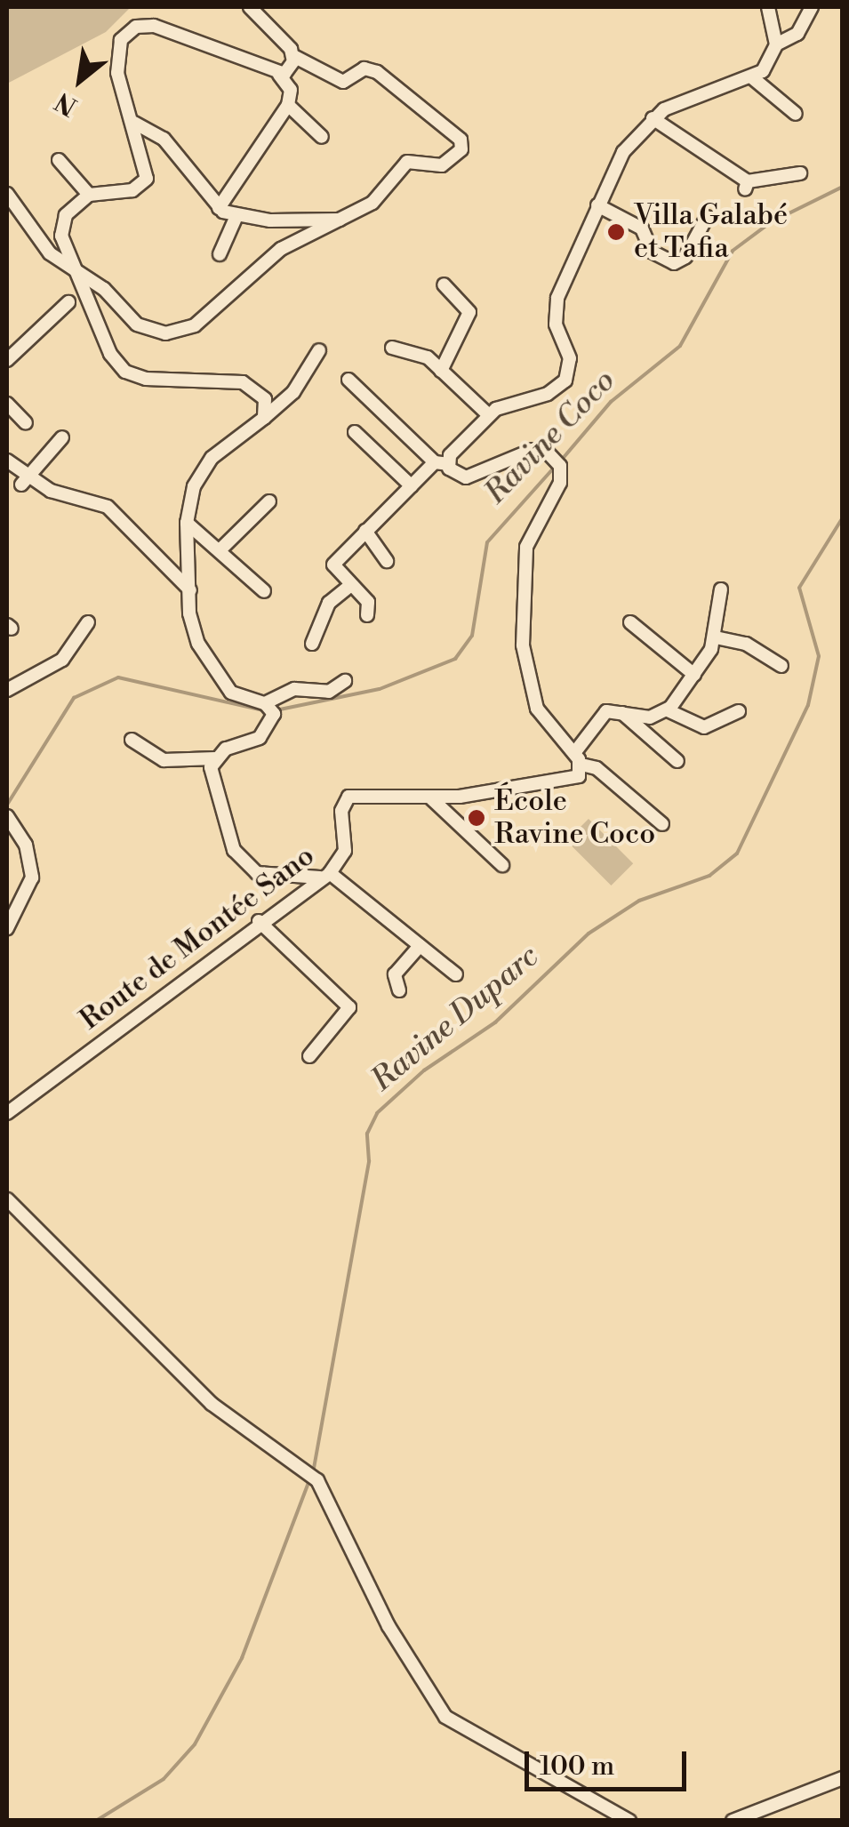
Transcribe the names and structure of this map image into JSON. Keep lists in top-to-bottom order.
{
  "streets": {
    "street": ["Route de Montée Sano"]
  },
  "water": ["Ravine Coco", "Ravine Duparc"],
  "places": ["Villa Galabé et Tafia", "École Ravine Coco"],
  "scale_bar": "100 m",
  "north": "bottom left"
}
